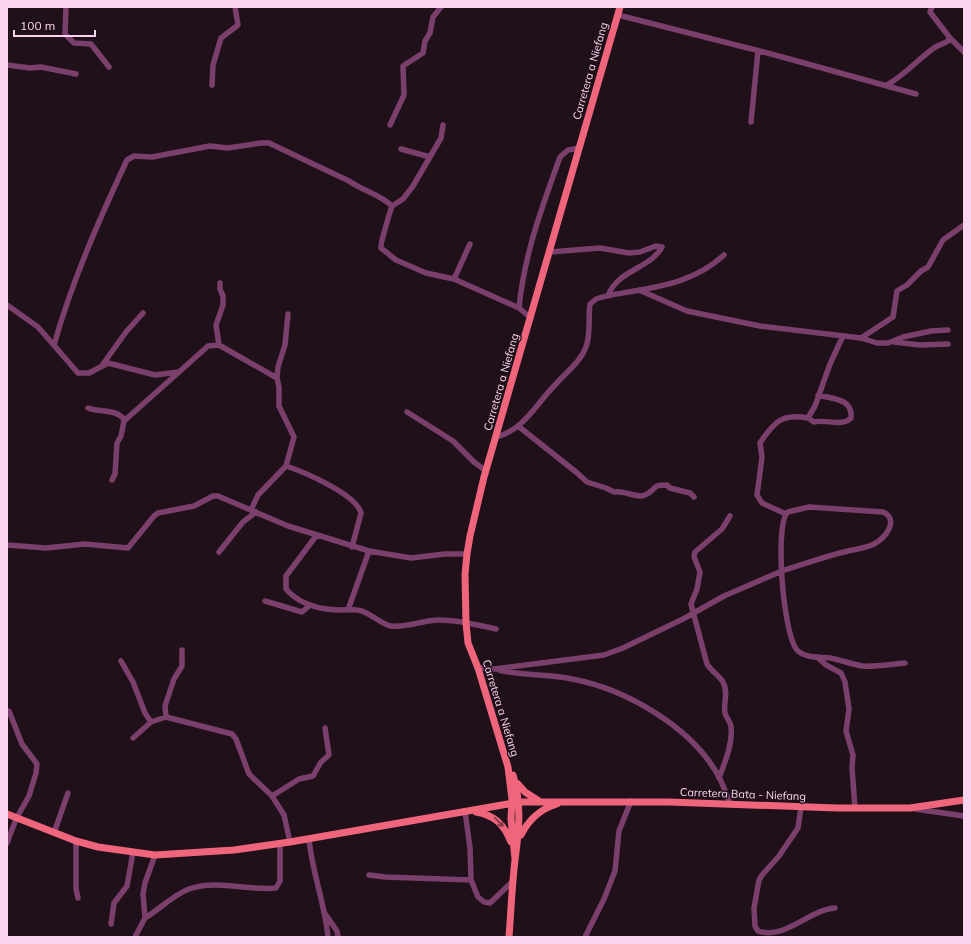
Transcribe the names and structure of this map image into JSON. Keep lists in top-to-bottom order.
{
  "streets": {
    "main road": ["Carretera a Niefang", "Carretera Bata - Niefang"]
  },
  "scale_bar": "100 m"
}
